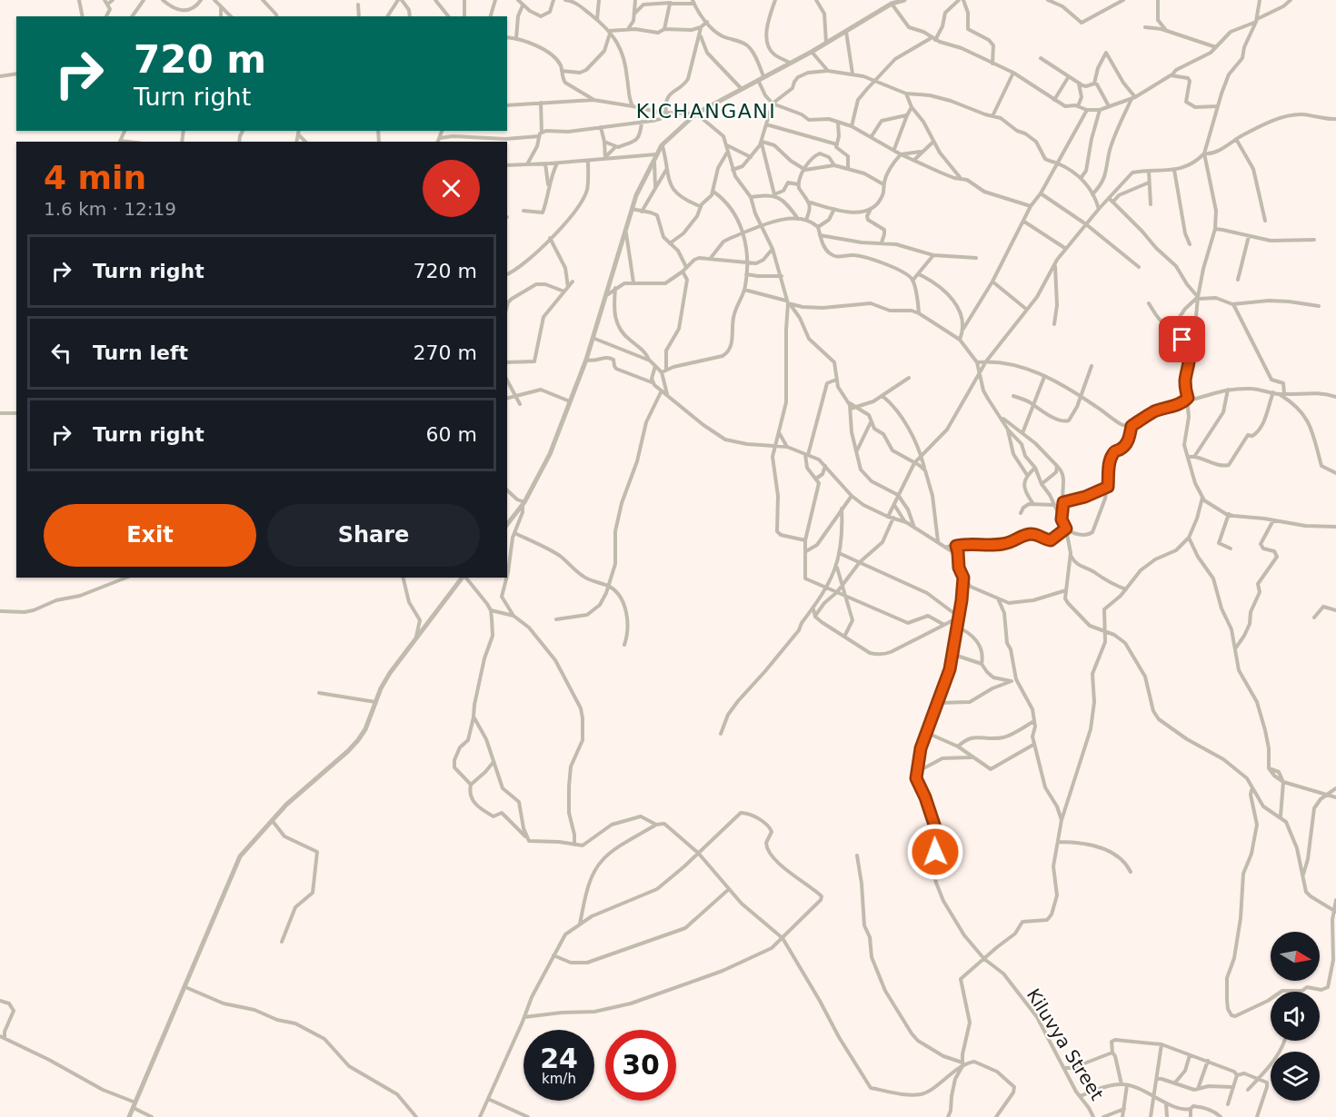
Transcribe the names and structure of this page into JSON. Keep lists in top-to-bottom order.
{
  "streets": {
    "street": ["Kiluvya Street"]
  },
  "districts": ["KICHANGANI"],
  "north": "right",
  "page": {
    "turn": ["720 m", "Turn right"],
    "heading": ["4 min", "1.6 km · 12:19"],
    "list": [
      {
        "name": "Turn right",
        "value": "720 m"
      },
      {
        "name": "Turn left",
        "value": "270 m"
      },
      {
        "name": "Turn right",
        "value": "60 m"
      }
    ],
    "buttons": ["Exit", "Share"],
    "speed": "24 km/h",
    "limit": "30"
  }
}
